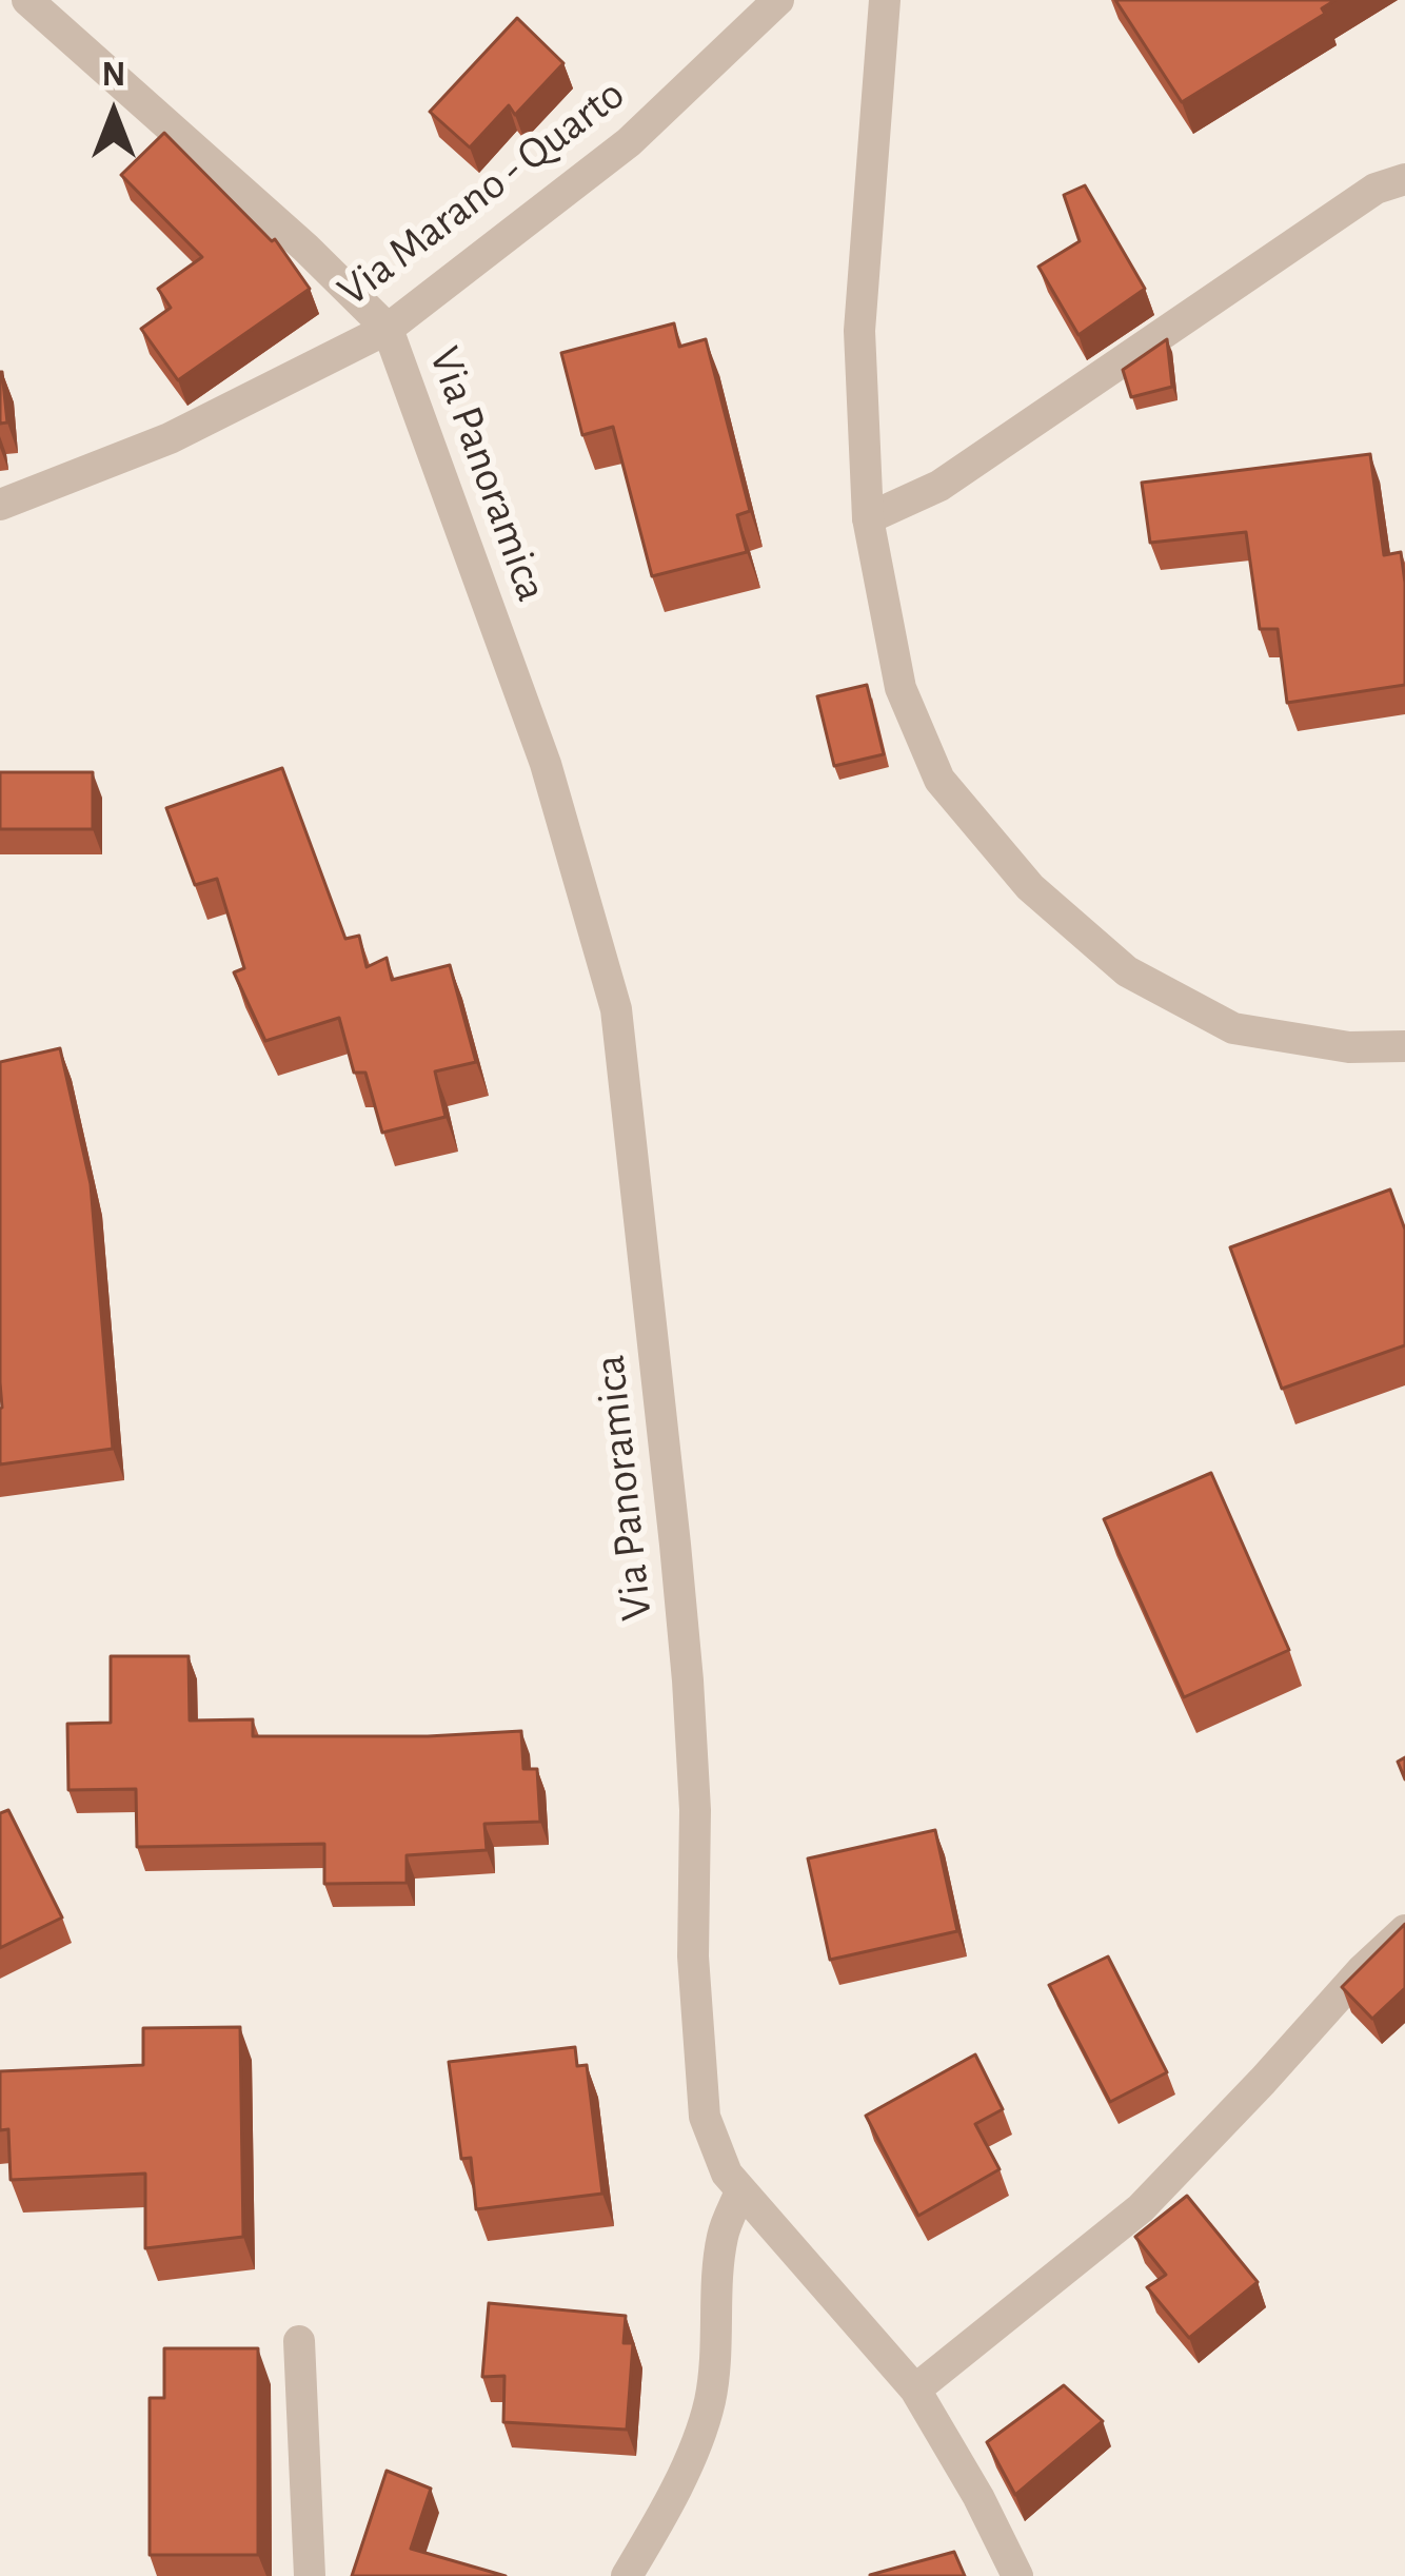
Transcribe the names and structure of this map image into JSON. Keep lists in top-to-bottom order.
{
  "streets": {
    "street": ["Via Marano - Quarto", "Via Panoramica"]
  },
  "crossings": [
    ["Via Marano - Quarto", "Via Panoramica"]
  ],
  "north": "top"
}
